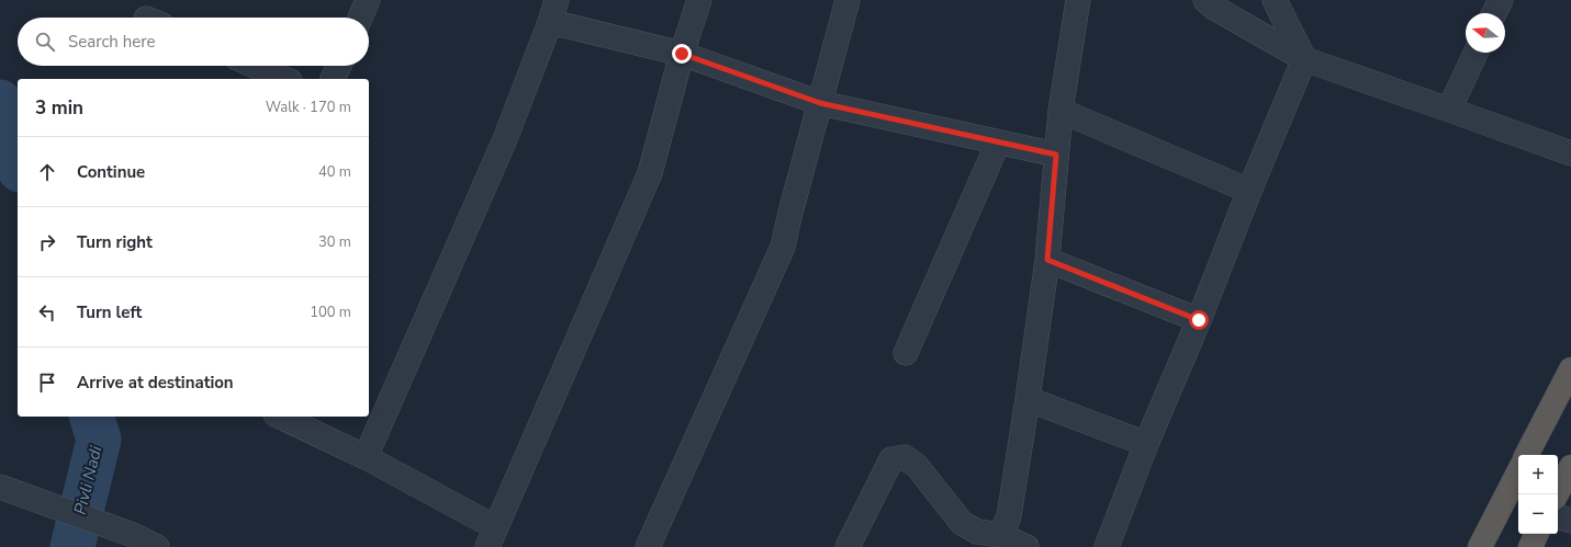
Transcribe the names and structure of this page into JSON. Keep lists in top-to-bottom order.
{
  "water": ["Pivli Nadi"],
  "north": "left",
  "page": {
    "search": "Search here",
    "heading": ["3 min", "Walk · 170 m"],
    "list": [
      ["Continue", "40 m"],
      ["Turn right", "30 m"],
      ["Turn left", "100 m"],
      "Arrive at destination"
    ],
    "map_buttons": ["+", "−"]
  }
}
